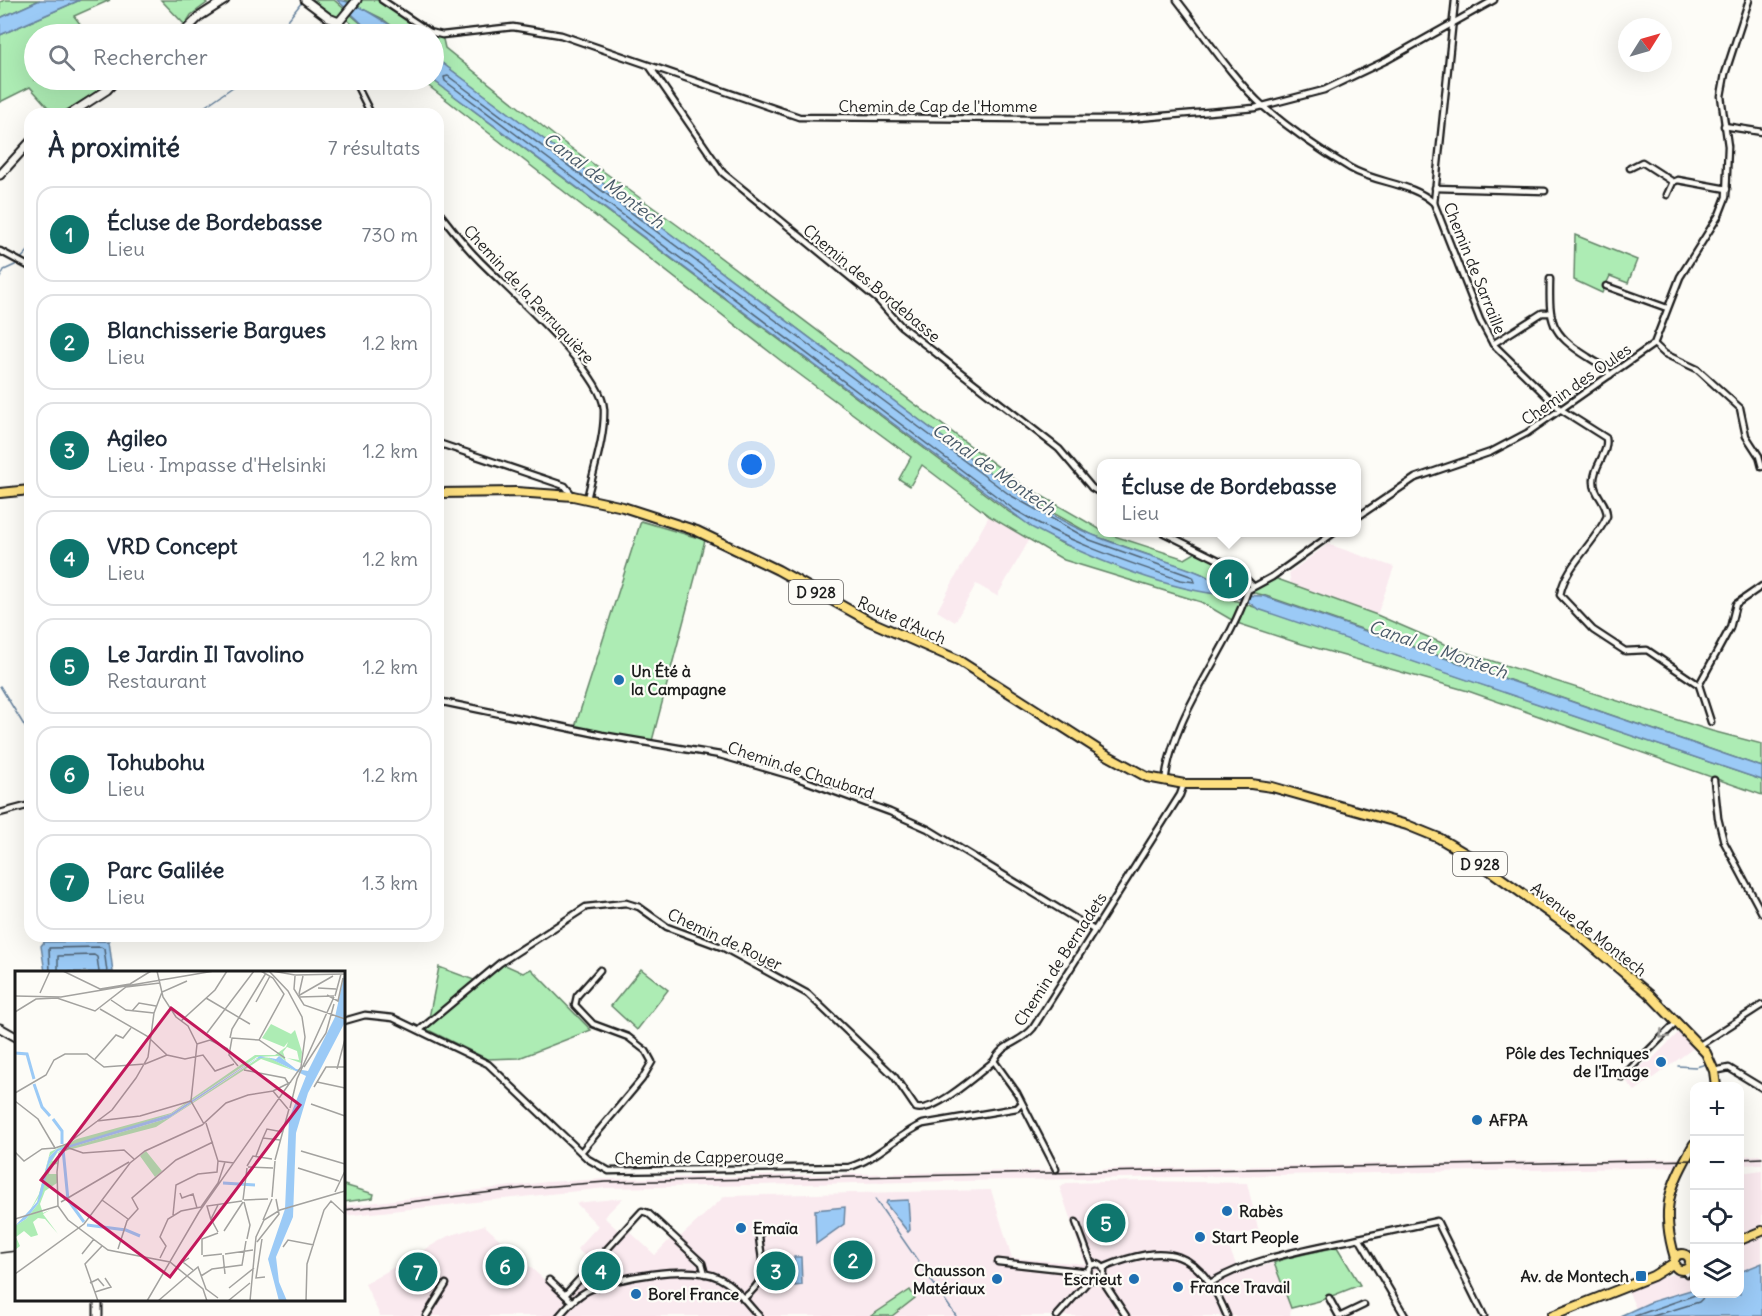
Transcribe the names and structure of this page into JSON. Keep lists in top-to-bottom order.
{
  "streets": {
    "main road": ["D 928", "Route d'Auch", "Avenue de Montech"],
    "street": [
      "Chemin de Cap de l'Homme",
      "Chemin de Sarraille",
      "Chemin des Bordebasse",
      "Chemin de la Perruquière",
      "Chemin des Oules",
      "Chemin de Chaubard",
      "Chemin de Royer",
      "Chemin de Bernadets",
      "Chemin de Capperouge"
    ]
  },
  "crossings": [
    ["Chemin de Cap de l'Homme", "Chemin de Sarraille"],
    ["Chemin de Cap de l'Homme", "Chemin des Bordebasse"],
    ["Chemin de Sarraille", "Chemin des Oules"],
    ["Chemin de la Perruquière", "Route d'Auch"],
    ["Route d'Auch", "Avenue de Montech"],
    ["Chemin de Chaubard", "Chemin de Bernadets"],
    ["Avenue de Montech", "Chemin de Bernadets"],
    ["Chemin de Royer", "Chemin de Bernadets"],
    ["Chemin de Royer", "Chemin de Capperouge"]
  ],
  "water": ["Canal de Montech"],
  "places": {
    "other": [
      "Un Été à la Campagne",
      "Pôle des Techniques de l'Image",
      "AFPA",
      "Rabès",
      "Emaïa",
      "Start People",
      "Chausson Matériaux",
      "Escrieut",
      "France Travail",
      "Borel France"
    ],
    "transit": ["Av. de Montech"]
  },
  "north": "top right",
  "page": {
    "search": "Rechercher",
    "heading": ["À proximité", "7 résultats"],
    "list": [
      {
        "mark": "1",
        "name": "Écluse de Bordebasse",
        "note": "Lieu",
        "value": "730 m"
      },
      {
        "mark": "2",
        "name": "Blanchisserie Bargues",
        "note": "Lieu",
        "value": "1.2 km"
      },
      {
        "mark": "3",
        "name": "Agileo",
        "note": "Lieu · Impasse d'Helsinki",
        "value": "1.2 km"
      },
      {
        "mark": "4",
        "name": "VRD Concept",
        "note": "Lieu",
        "value": "1.2 km"
      },
      {
        "mark": "5",
        "name": "Le Jardin Il Tavolino",
        "note": "Restaurant",
        "value": "1.2 km"
      },
      {
        "mark": "6",
        "name": "Tohubohu",
        "note": "Lieu",
        "value": "1.2 km"
      },
      {
        "mark": "7",
        "name": "Parc Galilée",
        "note": "Lieu",
        "value": "1.3 km"
      }
    ],
    "popup": ["Écluse de Bordebasse", "Lieu"],
    "pins": [
      "1",
      "5",
      "2",
      "6",
      "3",
      "4",
      "7"
    ],
    "map_buttons": ["+", "−"]
  }
}
